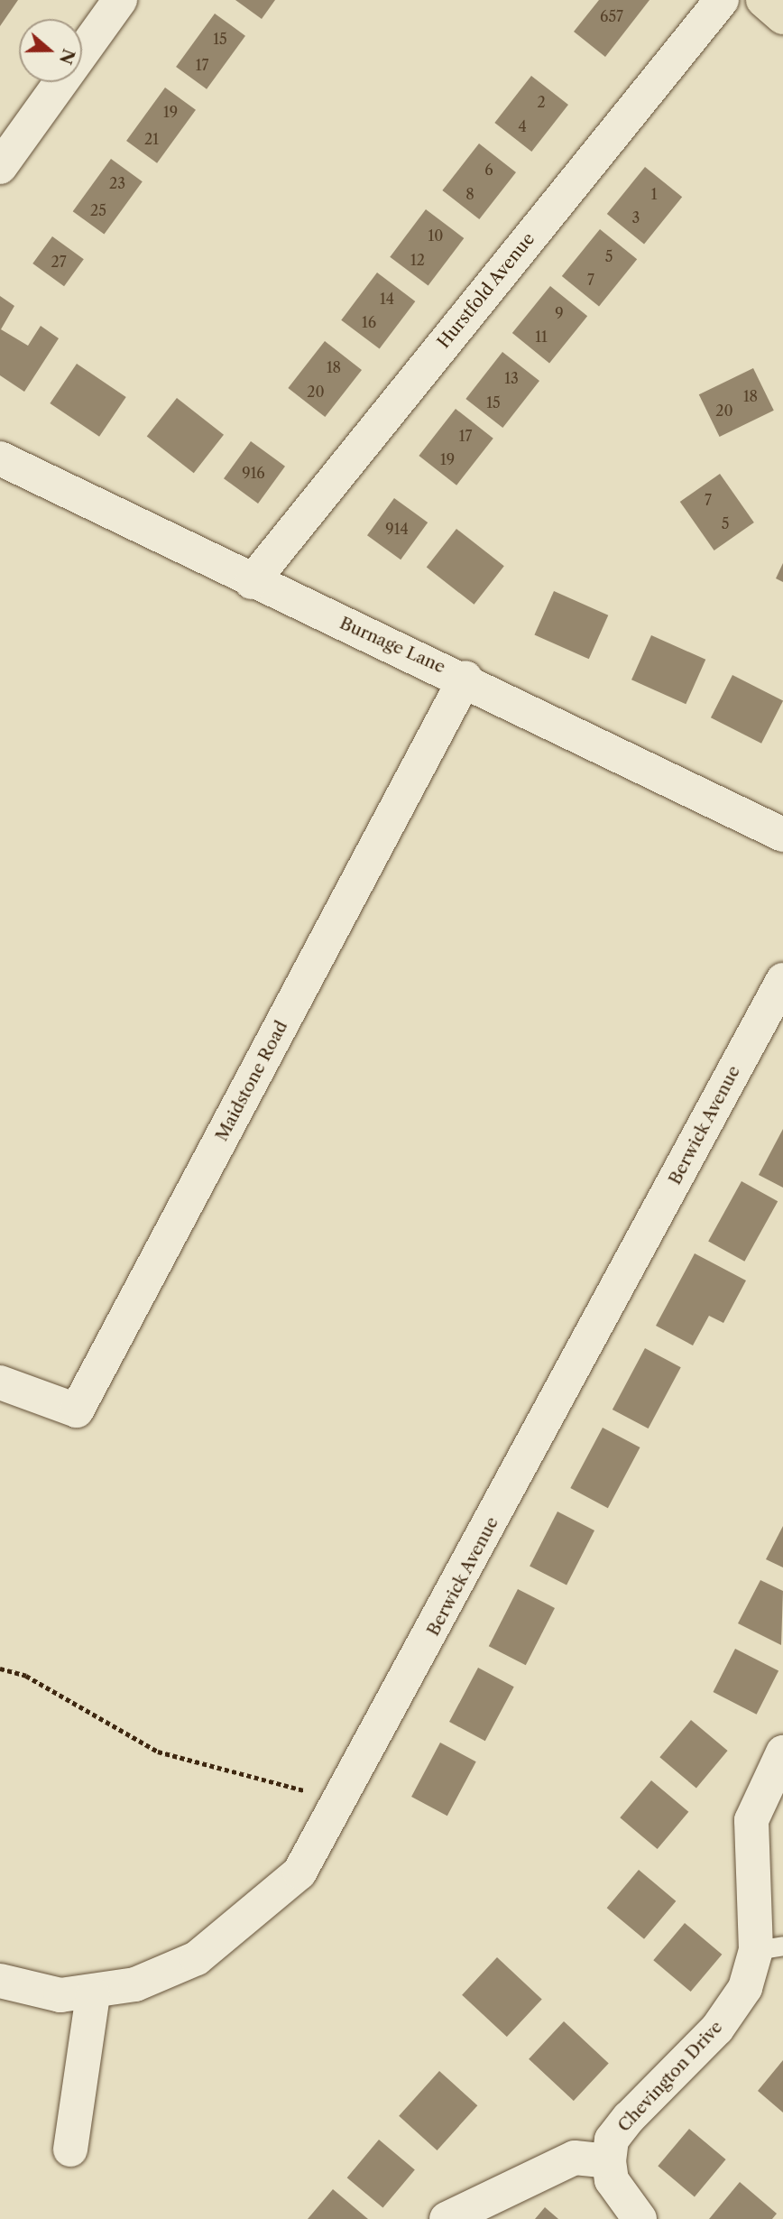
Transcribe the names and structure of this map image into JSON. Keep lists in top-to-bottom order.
{
  "streets": {
    "street": [
      "Hurstfold Avenue",
      "Burnage Lane",
      "Maidstone Road",
      "Berwick Avenue",
      "Chevington Drive"
    ]
  },
  "crossings": [
    ["Hurstfold Avenue", "Burnage Lane"],
    ["Burnage Lane", "Maidstone Road"]
  ],
  "house_numbers": [
    "657",
    "15",
    "17",
    "2",
    "19",
    "4",
    "21",
    "6",
    "23",
    "8",
    "1",
    "25",
    "3",
    "10",
    "5",
    "12",
    "27",
    "7",
    "14",
    "9",
    "16",
    "11",
    "18",
    "13",
    "20",
    "18",
    "15",
    "20",
    "17",
    "19",
    "916",
    "7",
    "5",
    "914"
  ],
  "north": "right"
}
